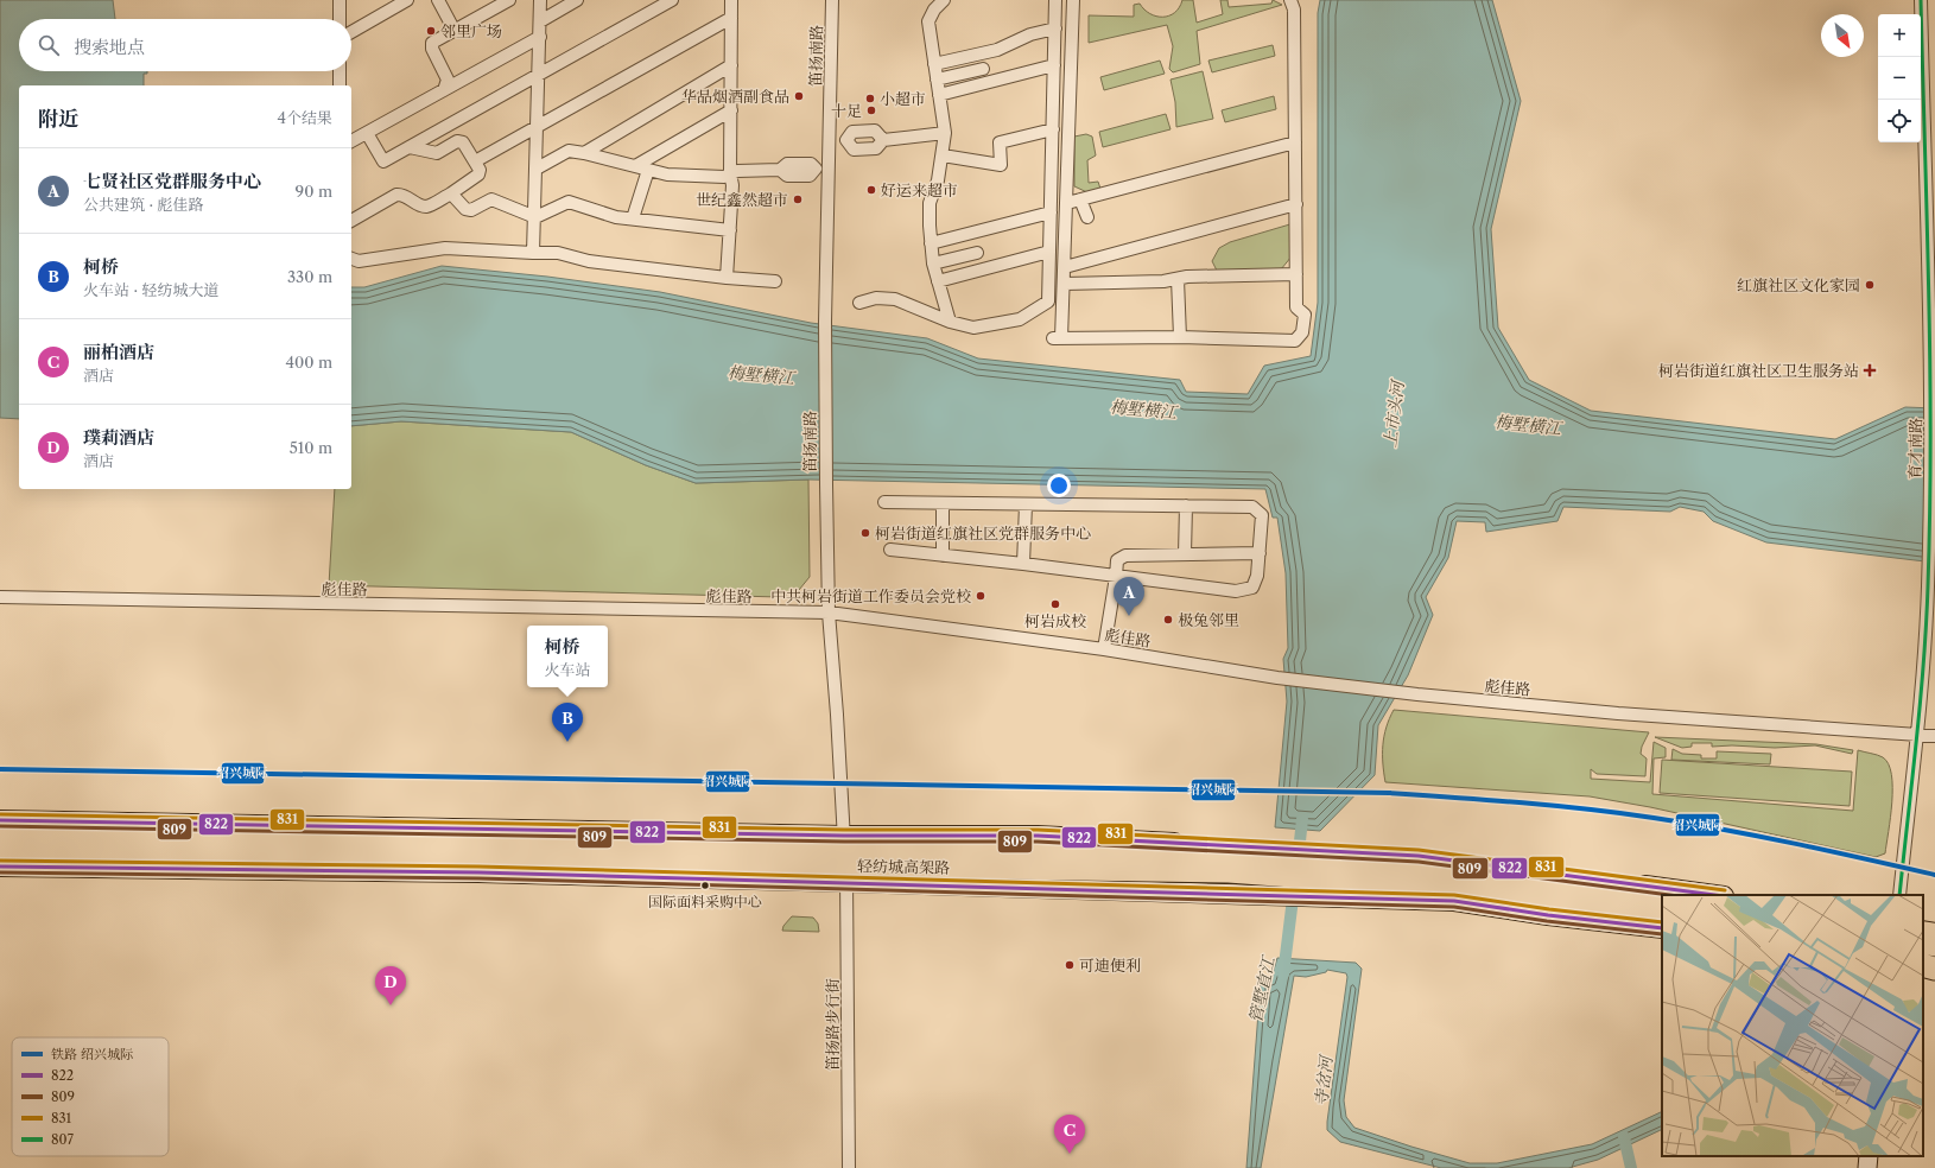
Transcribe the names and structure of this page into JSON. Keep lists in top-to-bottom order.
{
  "streets": {
    "highway": ["轻纺城高架路"],
    "street": [
      "笛扬南路",
      "育才南路",
      "彪佳路",
      "笛扬路步行街"
    ]
  },
  "crossings": [
    ["笛扬南路", "彪佳路"],
    ["笛扬南路", "笛扬路步行街"],
    ["育才南路", "彪佳路"]
  ],
  "water": [
    "梅墅横江",
    "上市头河",
    "管墅直江",
    "寺岔河"
  ],
  "places": {
    "other": [
      "邻里广场",
      "华品烟酒副食品",
      "小超市",
      "十足",
      "好运来超市",
      "世纪鑫然超市",
      "红旗社区文化家园",
      "柯岩街道红旗社区党群服务中心",
      "中共柯岩街道工作委员会党校",
      "柯岩成校",
      "极兔邻里",
      "国际面料采购中心",
      "可迪便利"
    ],
    "health": ["柯岩街道红旗社区卫生服务站"]
  },
  "lines": [
    "transit line 807",
    "rail line 绍兴城际",
    "transit line 831",
    "transit line 822",
    "transit line 809"
  ],
  "legend": [
    "铁路 绍兴城际",
    "822",
    "809",
    "831",
    "807"
  ],
  "north": "bottom right",
  "page": {
    "map_buttons": ["+", "−"],
    "search": "搜索地点",
    "heading": ["附近", "4个结果"],
    "list": [
      {
        "mark": "A",
        "name": "七贤社区党群服务中心",
        "note": "公共建筑 · 彪佳路",
        "value": "90 m"
      },
      {
        "mark": "B",
        "name": "柯桥",
        "note": "火车站 · 轻纺城大道",
        "value": "330 m"
      },
      {
        "mark": "C",
        "name": "丽柏酒店",
        "note": "酒店",
        "value": "400 m"
      },
      {
        "mark": "D",
        "name": "璞莉酒店",
        "note": "酒店",
        "value": "510 m"
      }
    ],
    "pins": [
      "A",
      "B",
      "D",
      "C"
    ],
    "popup": ["柯桥", "火车站"]
  }
}
